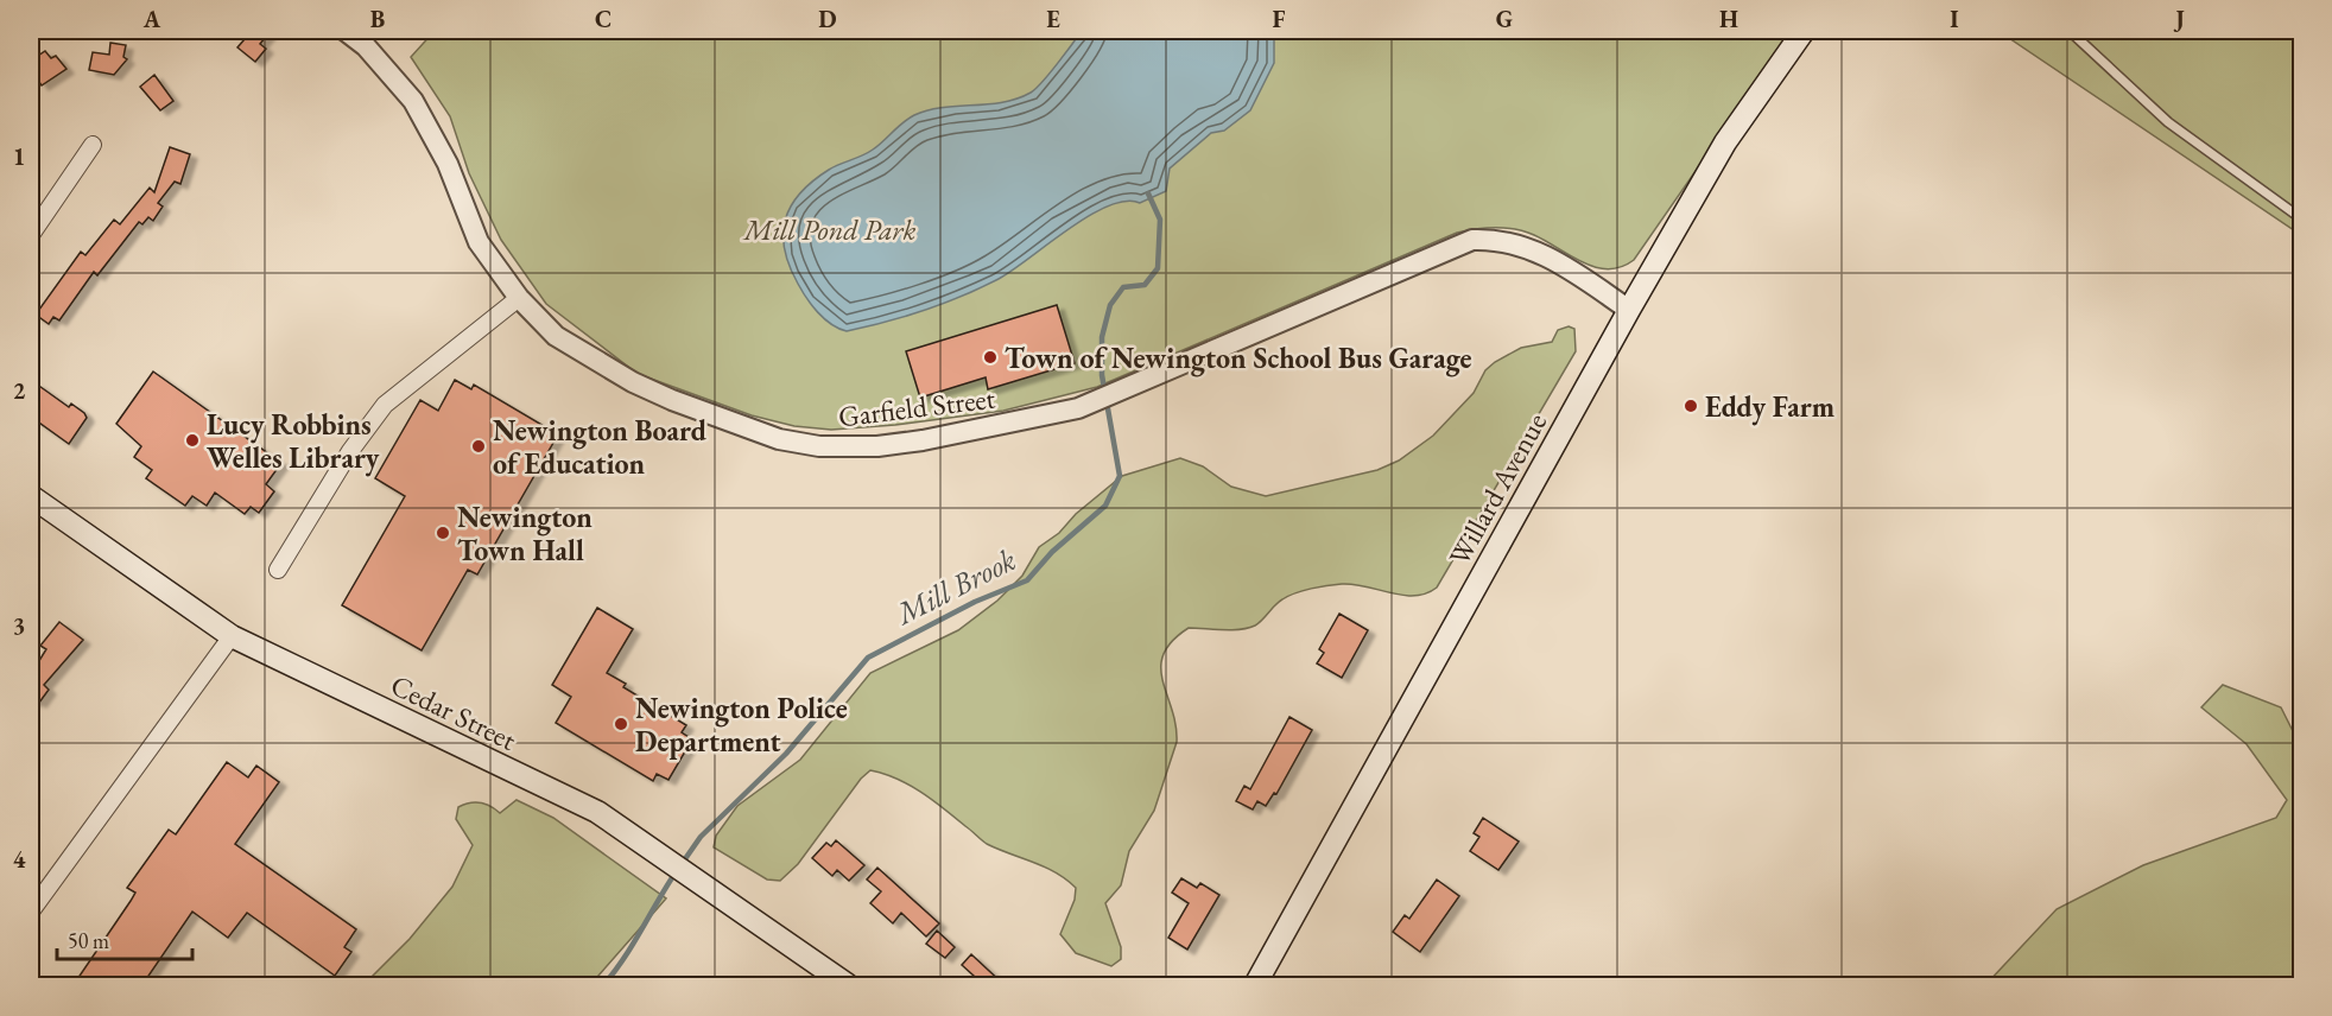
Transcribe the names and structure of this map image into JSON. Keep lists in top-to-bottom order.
{
  "streets": {
    "main road": ["Willard Avenue", "Cedar Street"],
    "street": ["Garfield Street"]
  },
  "crossings": [
    ["Garfield Street", "Willard Avenue"]
  ],
  "water": ["Mill Brook"],
  "parks": ["Mill Pond Park"],
  "places": [
    "Town of Newington School Bus Garage",
    "Eddy Farm",
    "Lucy Robbins Welles Library",
    "Newington Board of Education",
    "Newington Town Hall",
    "Newington Police Department"
  ],
  "scale_bar": "50 m",
  "grid": {
    "columns": [
      "A",
      "B",
      "C",
      "D",
      "E",
      "F",
      "G",
      "H",
      "I",
      "J"
    ],
    "rows": [
      "1",
      "2",
      "3",
      "4"
    ]
  }
}
